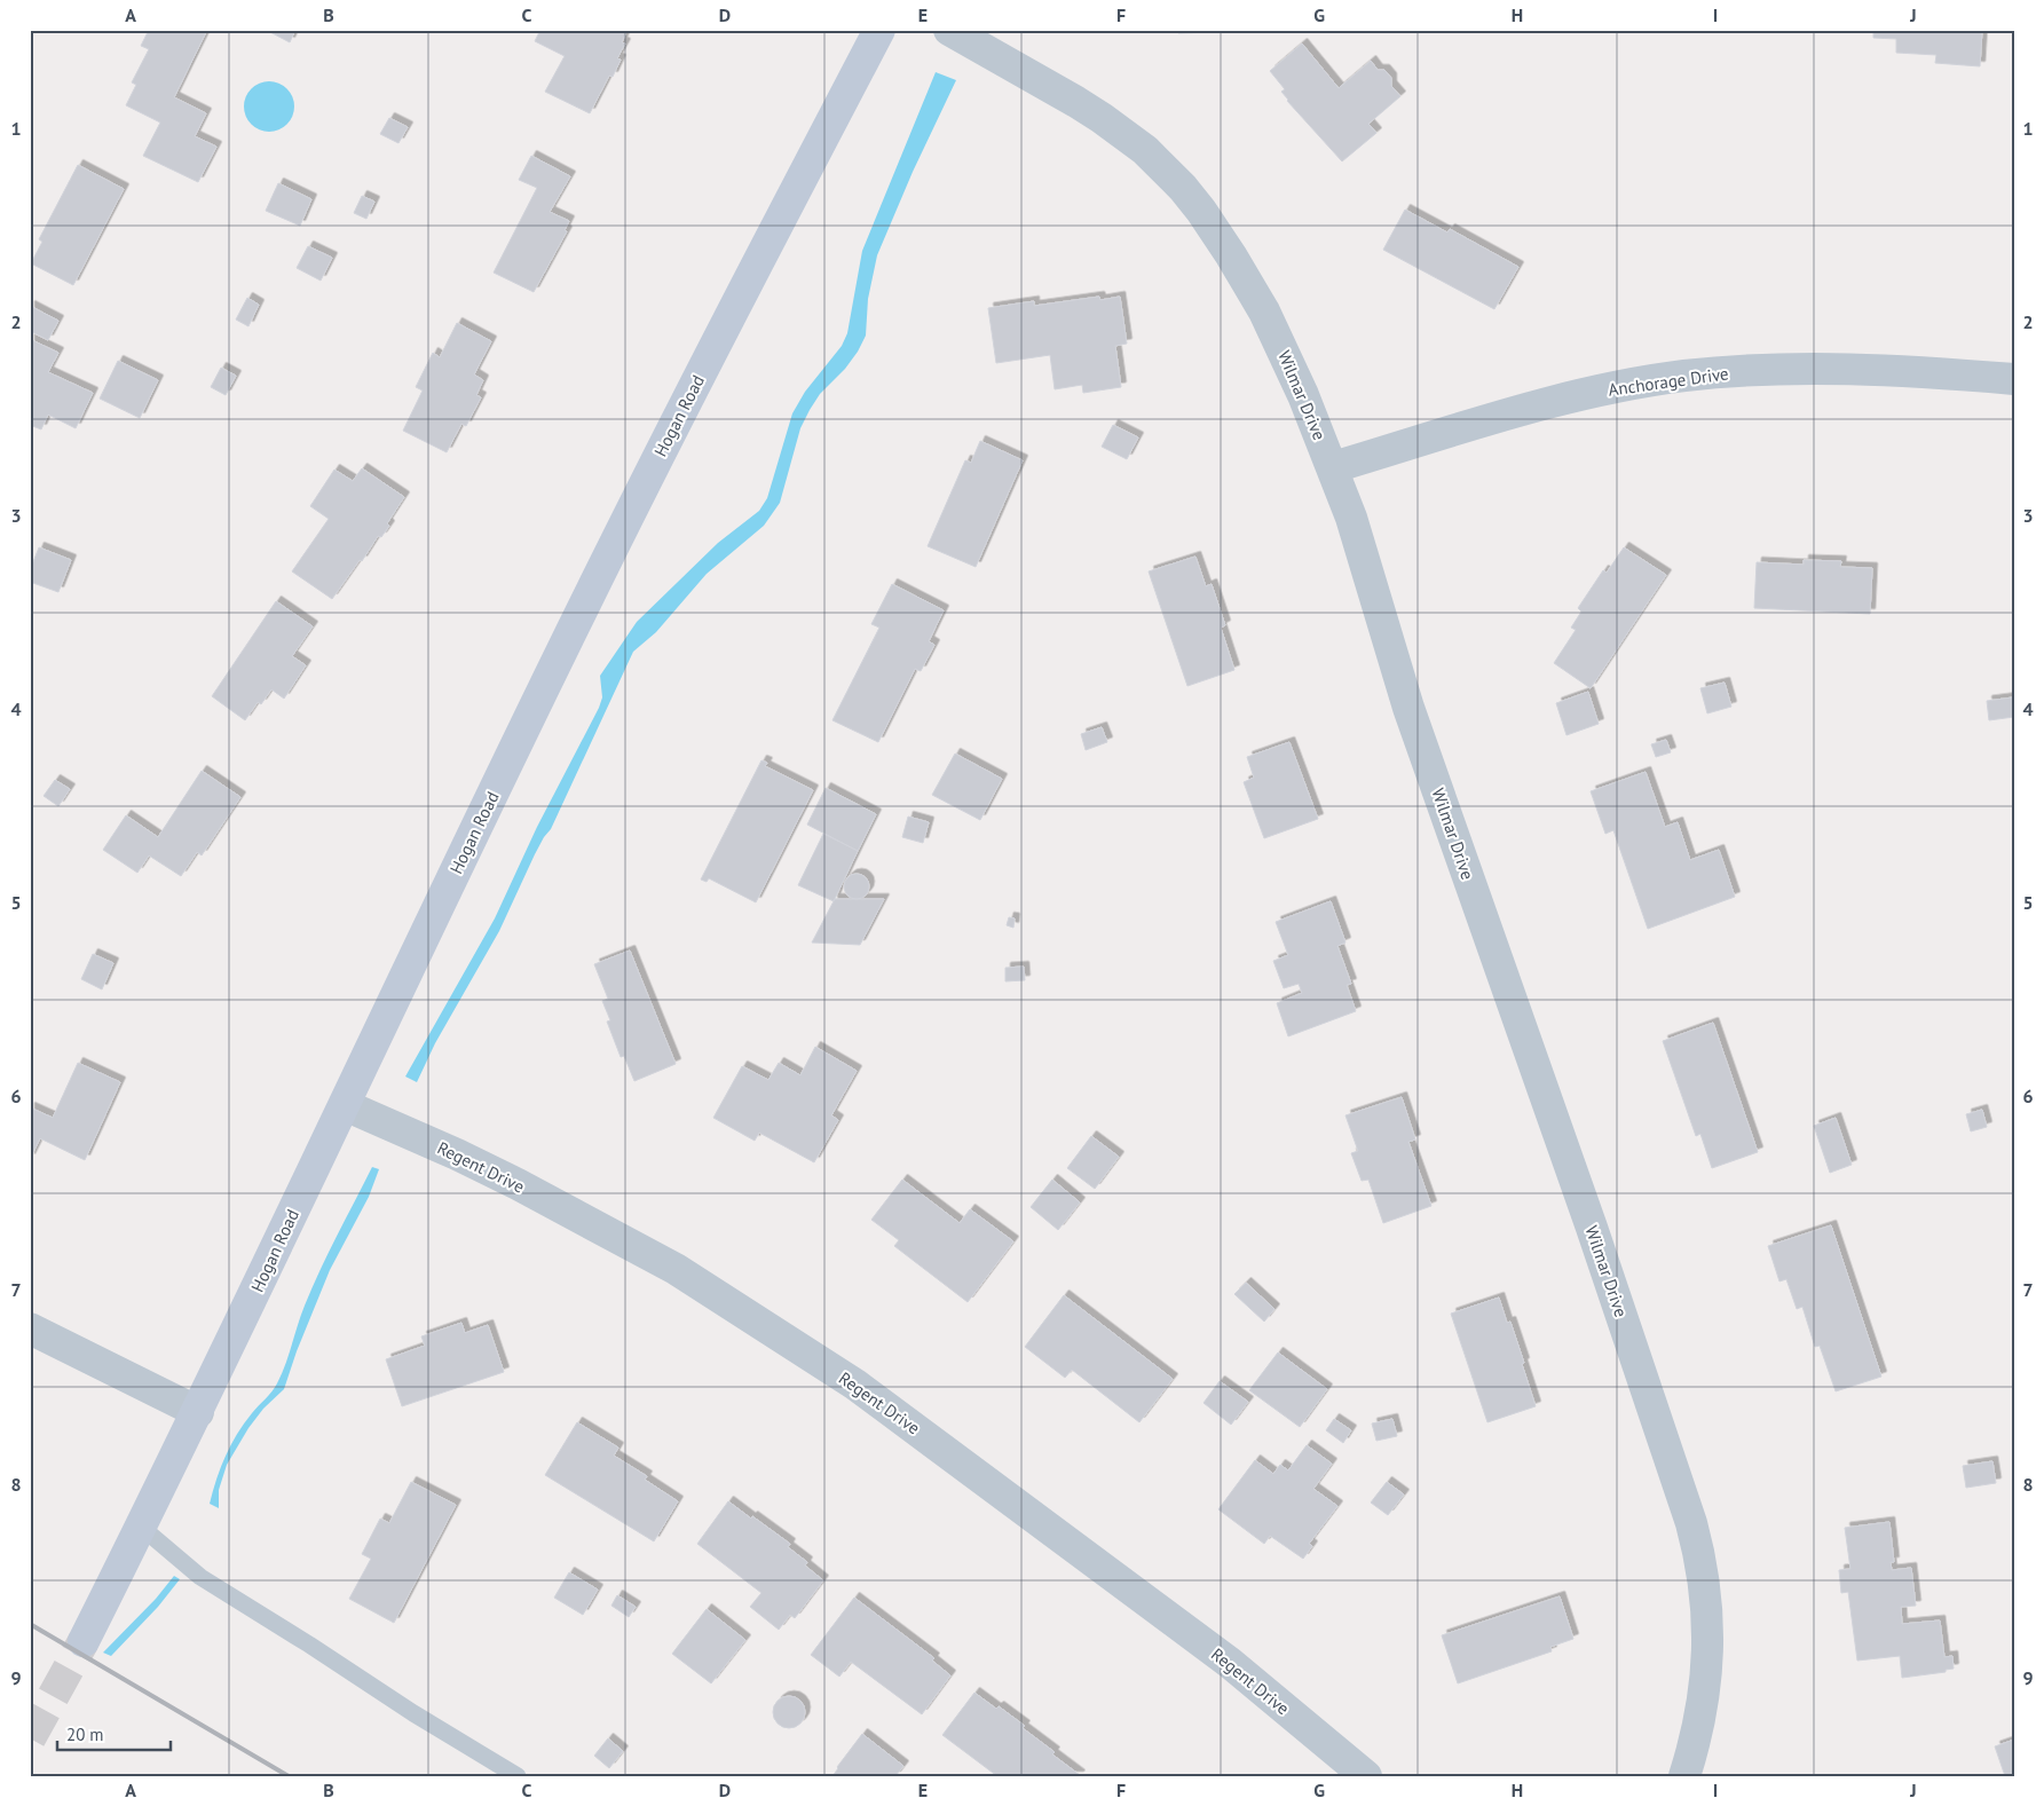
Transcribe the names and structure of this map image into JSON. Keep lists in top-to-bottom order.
{
  "streets": {
    "street": [
      "Anchorage Drive",
      "Wilmar Drive",
      "Hogan Road",
      "Regent Drive"
    ]
  },
  "crossings": [
    ["Anchorage Drive", "Wilmar Drive"],
    ["Hogan Road", "Regent Drive"]
  ],
  "scale_bar": "20 m",
  "grid": {
    "columns": [
      "A",
      "B",
      "C",
      "D",
      "E",
      "F",
      "G",
      "H",
      "I",
      "J"
    ],
    "rows": [
      "1",
      "2",
      "3",
      "4",
      "5",
      "6",
      "7",
      "8",
      "9"
    ]
  }
}
